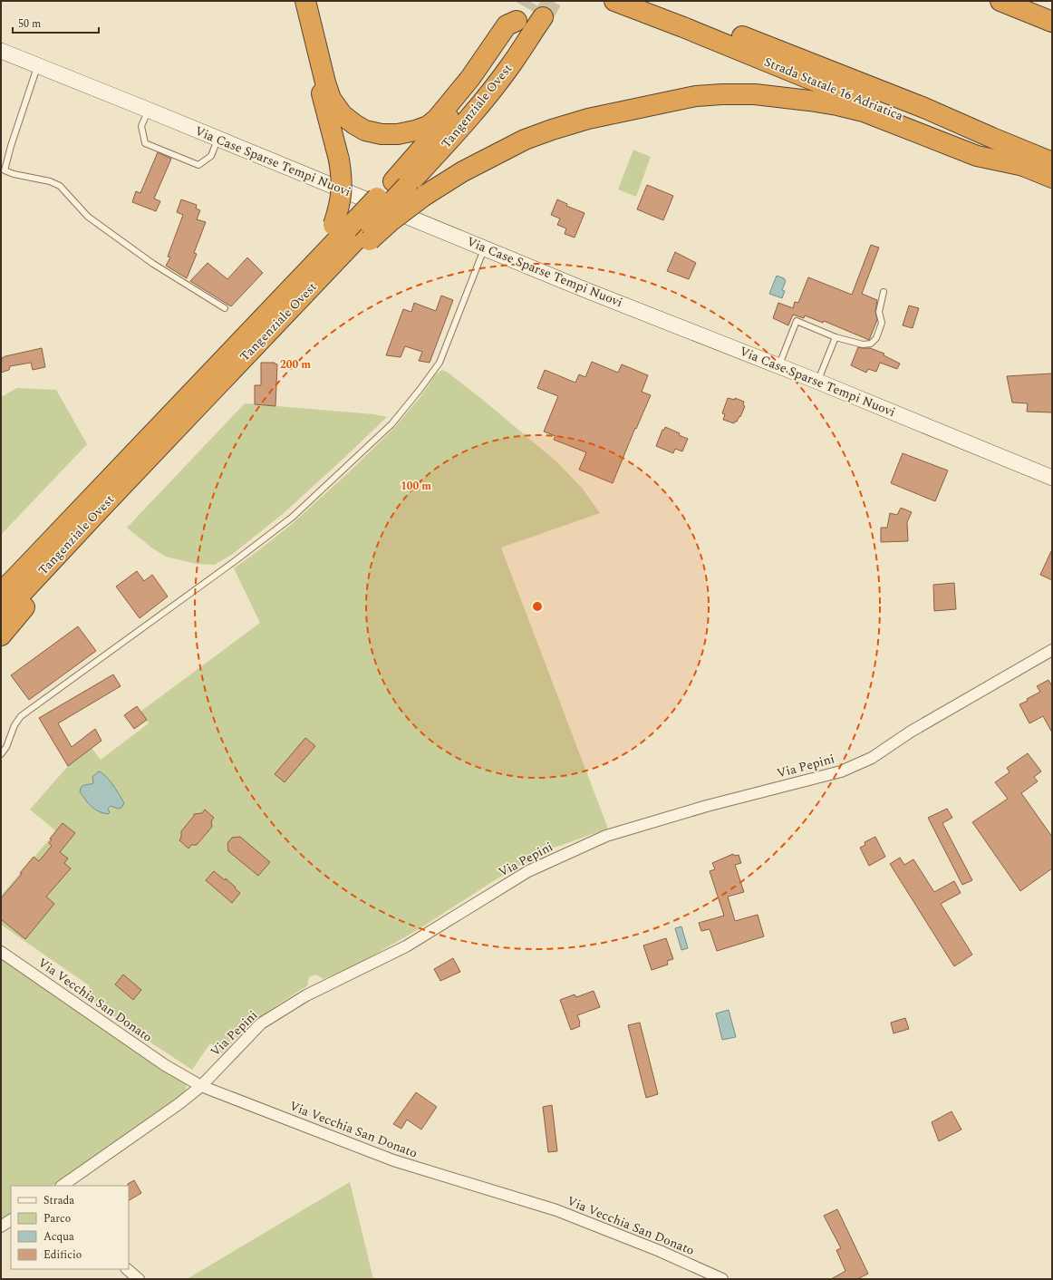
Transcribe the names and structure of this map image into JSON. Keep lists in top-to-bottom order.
{
  "streets": {
    "highway": ["Strada Statale 16 Adriatica", "Tangenziale Ovest"],
    "street": ["Via Case Sparse Tempi Nuovi", "Via Pepini", "Via Vecchia San Donato"]
  },
  "crossings": [
    ["Via Pepini", "Via Vecchia San Donato"]
  ],
  "legend": [
    "Strada",
    "Parco",
    "Acqua",
    "Edificio"
  ],
  "scale_bar": "50 m",
  "rings": ["200 m", "100 m"]
}
